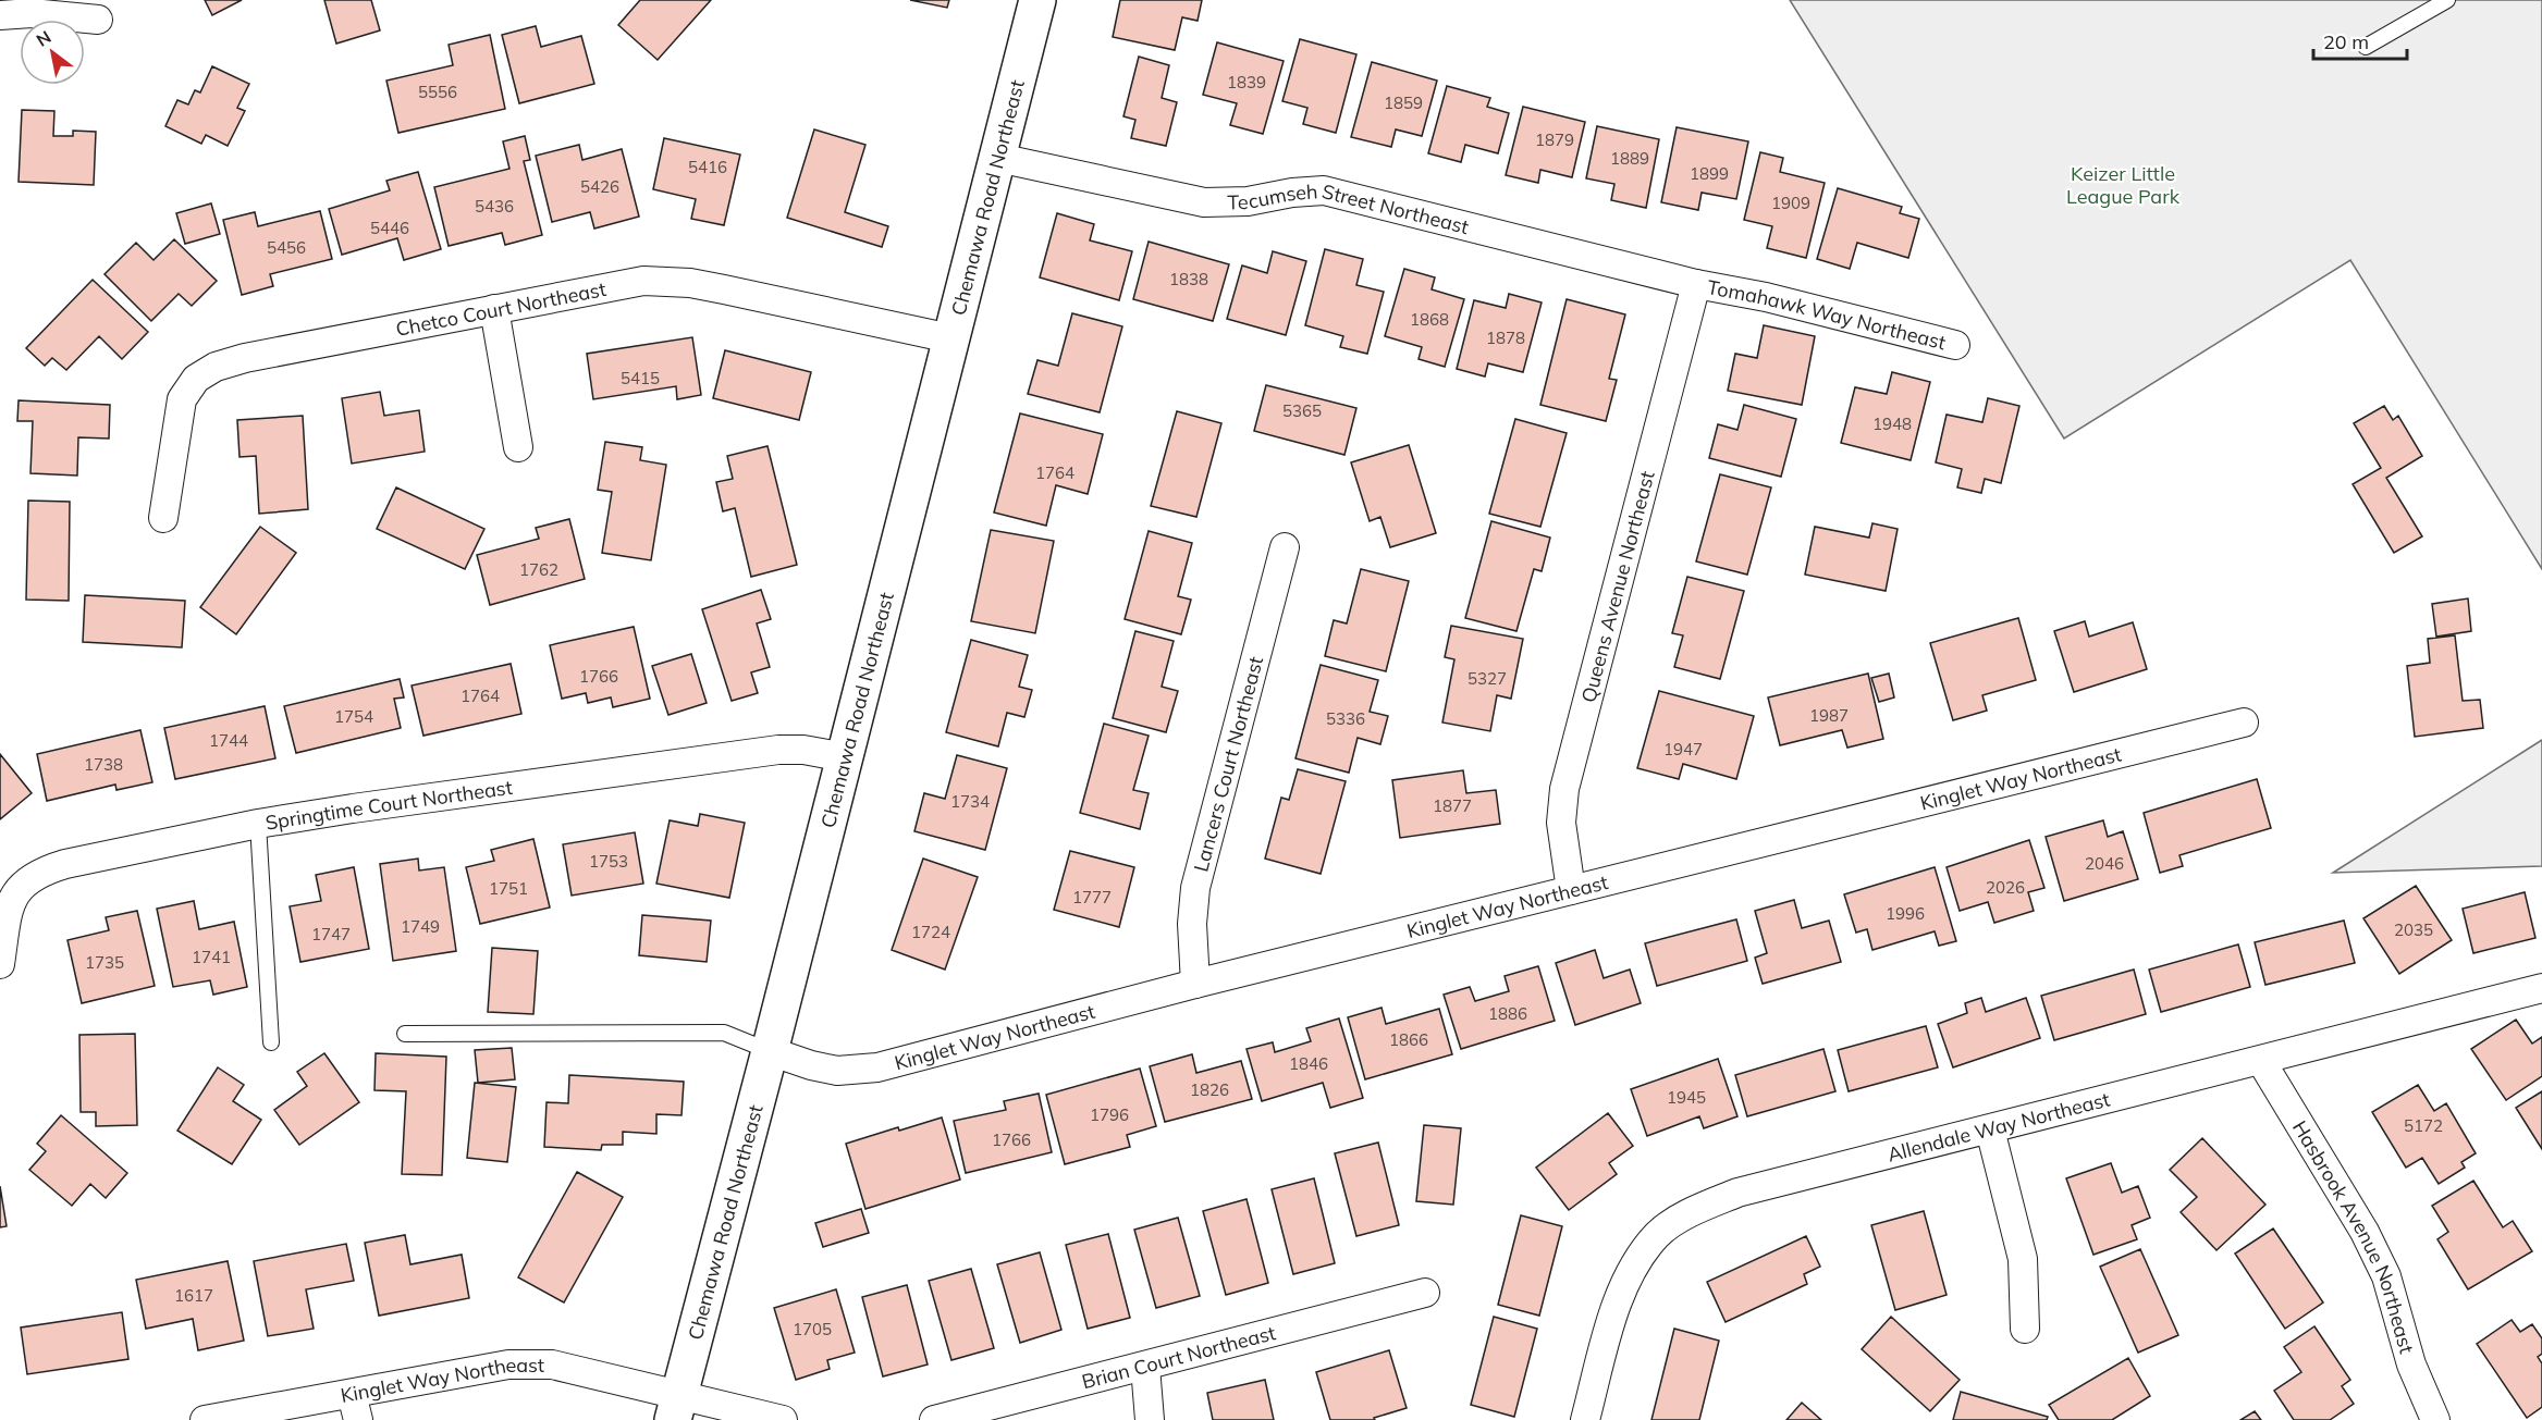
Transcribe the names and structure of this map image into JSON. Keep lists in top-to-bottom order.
{
  "streets": {
    "main road": ["Chemawa Road Northeast"],
    "street": [
      "Tecumseh Street Northeast",
      "Chetco Court Northeast",
      "Tomahawk Way Northeast",
      "Queens Avenue Northeast",
      "Lancers Court Northeast",
      "Kinglet Way Northeast",
      "Springtime Court Northeast",
      "Allendale Way Northeast",
      "Hasbrook Avenue Northeast",
      "Brian Court Northeast"
    ]
  },
  "crossings": [
    ["Chemawa Road Northeast", "Tecumseh Street Northeast"],
    ["Chemawa Road Northeast", "Chetco Court Northeast"],
    ["Chemawa Road Northeast", "Kinglet Way Northeast"],
    ["Chemawa Road Northeast", "Springtime Court Northeast"],
    ["Tecumseh Street Northeast", "Tomahawk Way Northeast"],
    ["Tecumseh Street Northeast", "Queens Avenue Northeast"],
    ["Tomahawk Way Northeast", "Queens Avenue Northeast"],
    ["Queens Avenue Northeast", "Kinglet Way Northeast"],
    ["Lancers Court Northeast", "Kinglet Way Northeast"],
    ["Allendale Way Northeast", "Hasbrook Avenue Northeast"]
  ],
  "parks": ["Keizer Little League Park"],
  "house_numbers": [
    "1839",
    "5556",
    "1859",
    "1879",
    "1889",
    "5416",
    "1899",
    "5426",
    "1909",
    "5436",
    "5446",
    "5456",
    "1838",
    "1868",
    "1878",
    "5415",
    "5365",
    "1948",
    "1764",
    "1762",
    "1766",
    "5327",
    "1764",
    "1987",
    "1754",
    "5336",
    "1744",
    "1947",
    "1738",
    "1734",
    "1877",
    "1753",
    "2046",
    "2026",
    "1751",
    "1777",
    "1996",
    "1749",
    "2035",
    "1724",
    "1747",
    "1741",
    "1735",
    "1886",
    "1866",
    "1846",
    "1826",
    "1945",
    "1796",
    "5172",
    "1766",
    "1617",
    "1705"
  ],
  "scale_bar": "20 m",
  "north": "top left"
}
